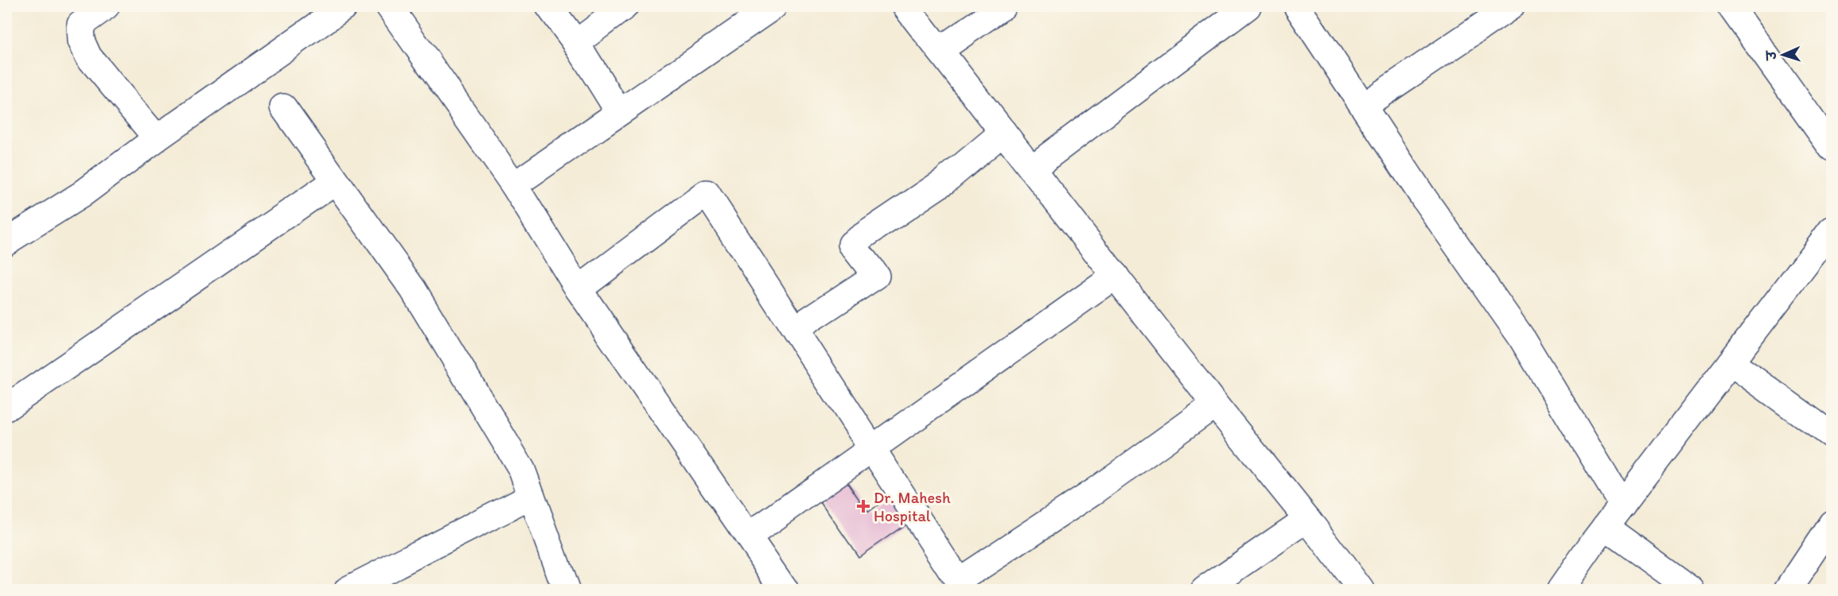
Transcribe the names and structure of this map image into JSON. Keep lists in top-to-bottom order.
{
  "places": {
    "health": ["Dr. Mahesh Hospital"]
  },
  "north": "left"
}
